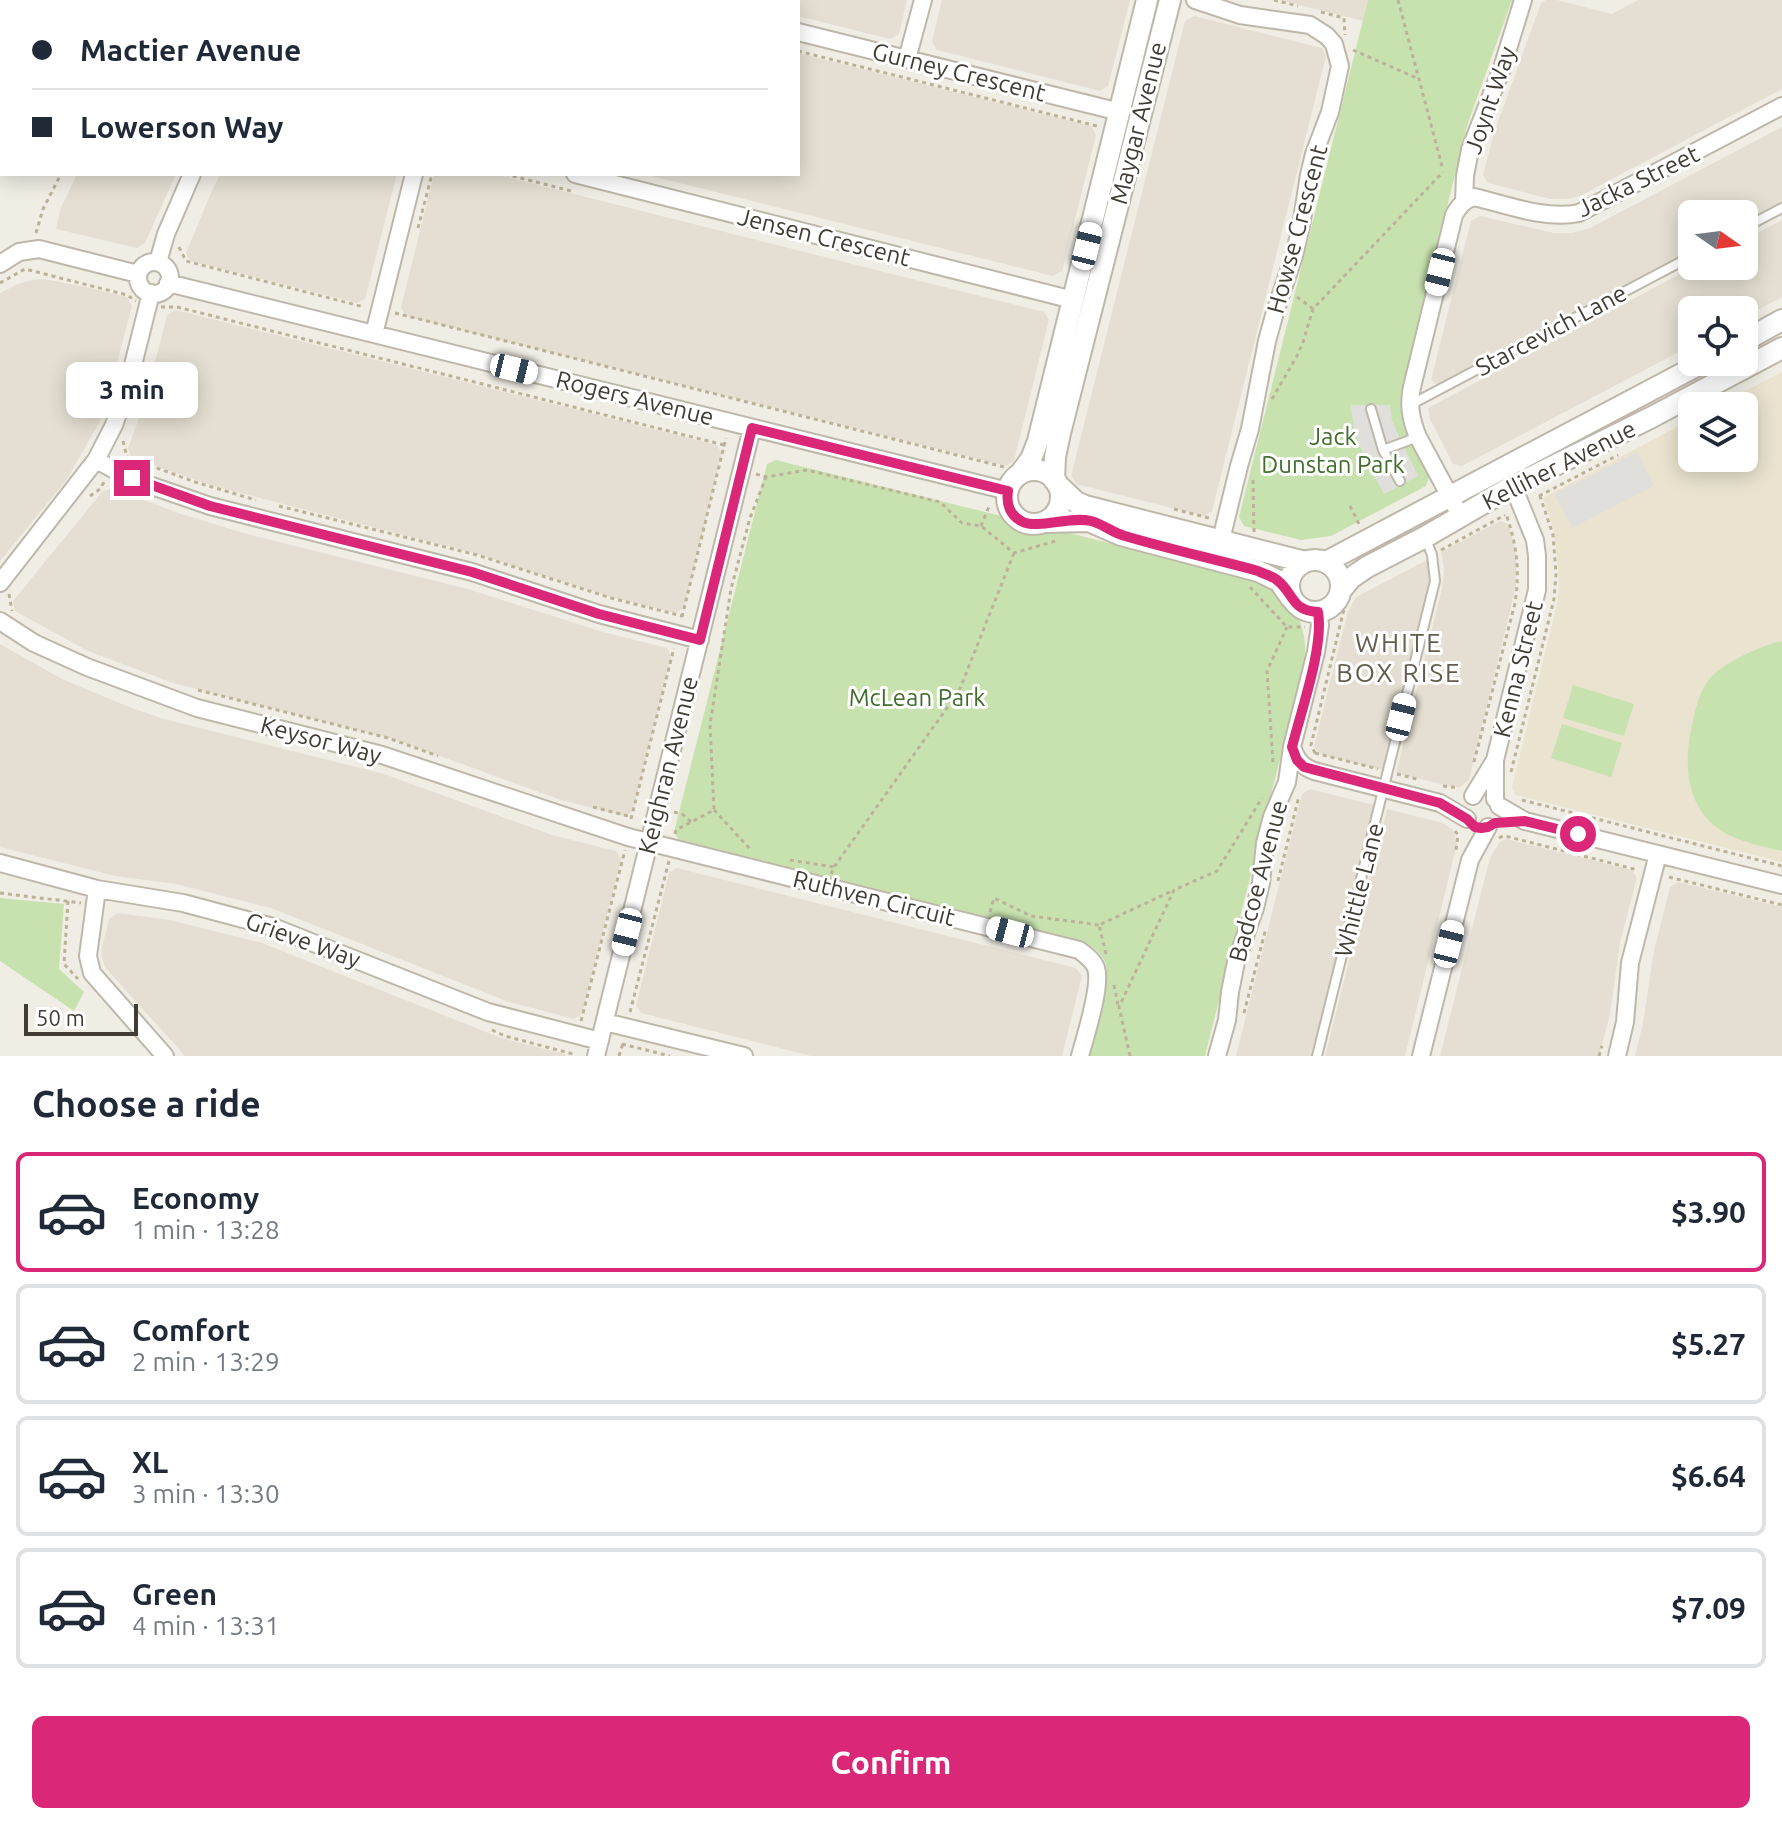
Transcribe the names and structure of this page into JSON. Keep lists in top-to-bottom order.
{
  "streets": {
    "street": [
      "Gurney Crescent",
      "Joynt Way",
      "Maygar Avenue",
      "Jacka Street",
      "Howse Crescent",
      "Jensen Crescent",
      "Rogers Avenue",
      "Kelliher Avenue",
      "Kenna Street",
      "Keysor Way",
      "Keighran Avenue",
      "Badcoe Avenue",
      "Ruthven Circuit",
      "Grieve Way"
    ],
    "lane": ["Starcevich Lane", "Whittle Lane"]
  },
  "crossings": [
    ["Gurney Crescent", "Maygar Avenue"],
    ["Joynt Way", "Jacka Street"],
    ["Maygar Avenue", "Jensen Crescent"],
    ["Maygar Avenue", "Rogers Avenue"],
    ["Howse Crescent", "Rogers Avenue"],
    ["Rogers Avenue", "Kelliher Avenue"],
    ["Rogers Avenue", "Keighran Avenue"],
    ["Rogers Avenue", "Badcoe Avenue"],
    ["Kelliher Avenue", "Kenna Street"],
    ["Kelliher Avenue", "Badcoe Avenue"],
    ["Kelliher Avenue", "Whittle Lane"],
    ["Keysor Way", "Keighran Avenue"],
    ["Keysor Way", "Ruthven Circuit"],
    ["Keighran Avenue", "Ruthven Circuit"],
    ["Keighran Avenue", "Grieve Way"]
  ],
  "districts": ["WHITE BOX RISE"],
  "parks": ["Jack Dunstan Park", "McLean Park"],
  "scale_bar": "50 m",
  "north": "right",
  "page": {
    "banner": ["Mactier Avenue", "Lowerson Way"],
    "bubble": "3 min",
    "scale": "50 m",
    "heading": "Choose a ride",
    "list": [
      {
        "name": "Economy",
        "note": "1 min · 13:28",
        "value": "$3.90"
      },
      {
        "name": "Comfort",
        "note": "2 min · 13:29",
        "value": "$5.27"
      },
      {
        "name": "XL",
        "note": "3 min · 13:30",
        "value": "$6.64"
      },
      {
        "name": "Green",
        "note": "4 min · 13:31",
        "value": "$7.09"
      }
    ],
    "buttons": "Confirm"
  }
}
